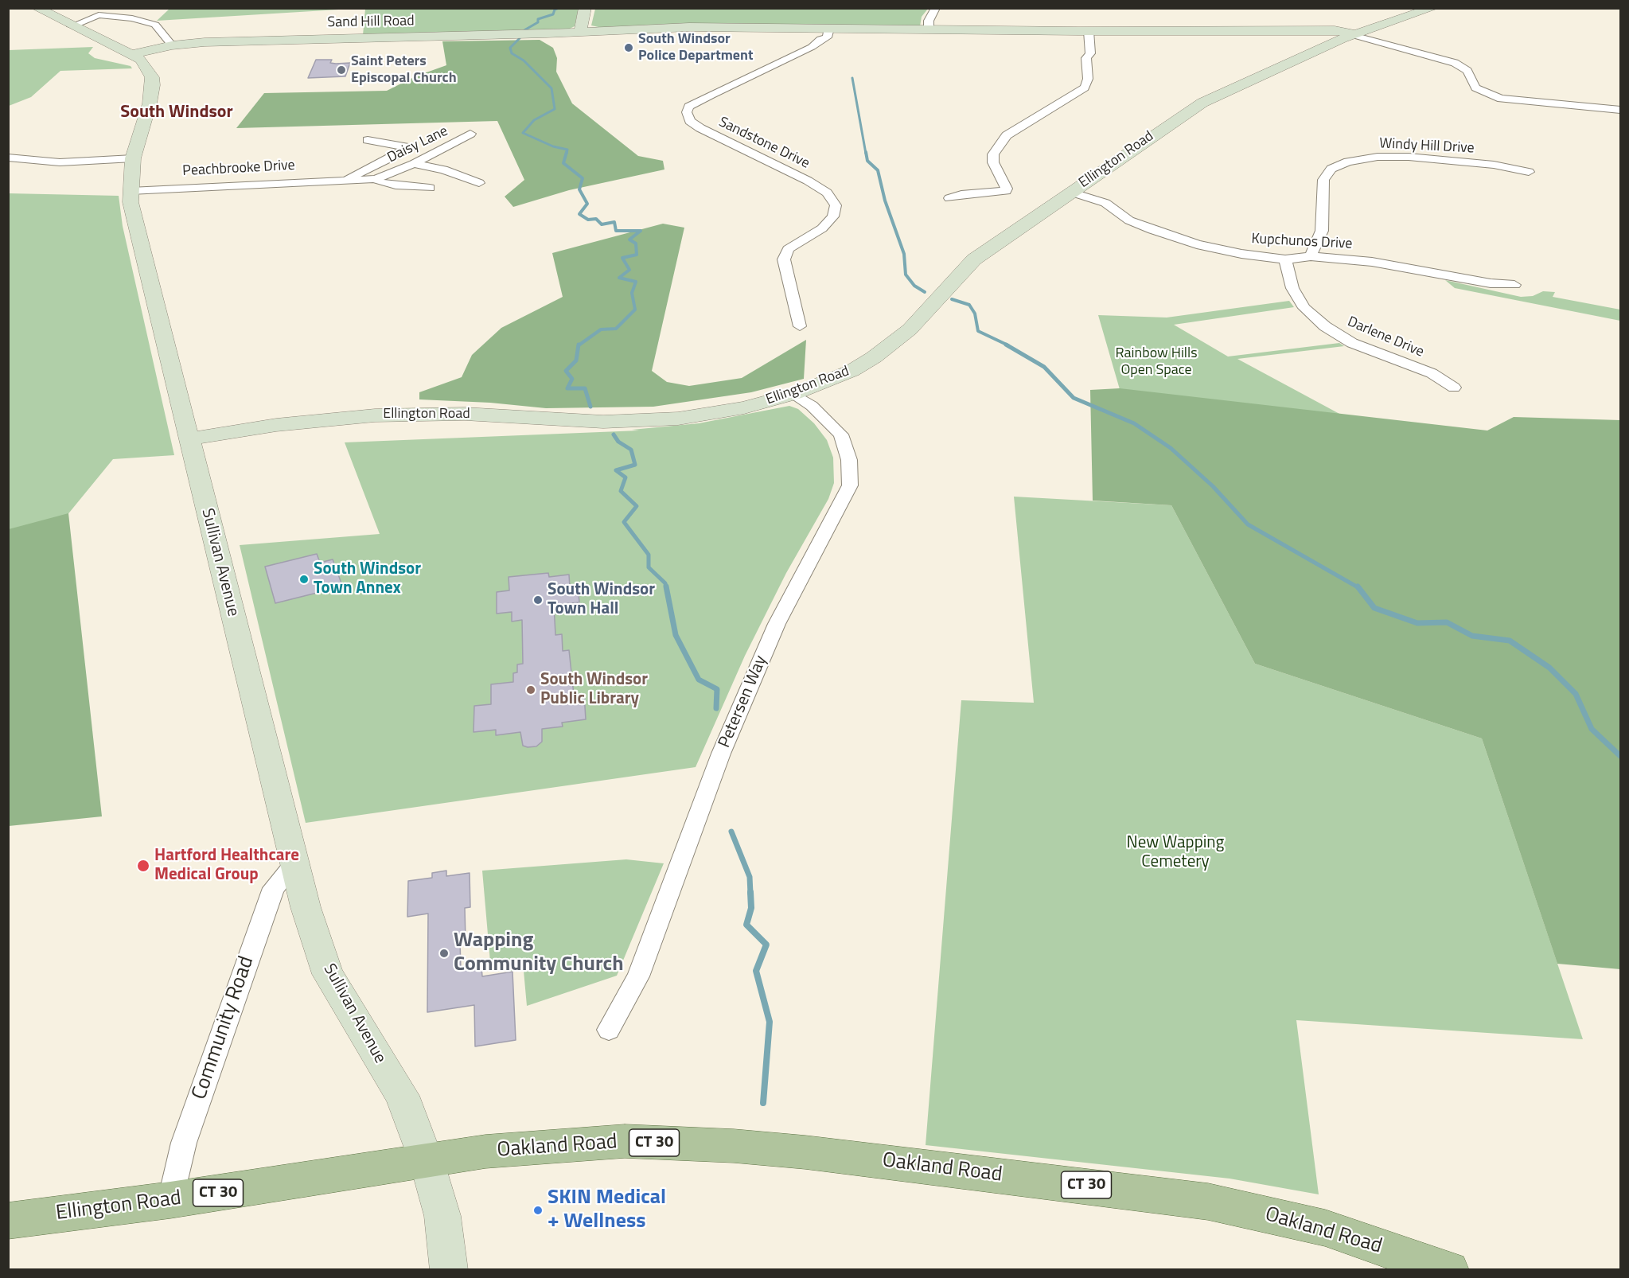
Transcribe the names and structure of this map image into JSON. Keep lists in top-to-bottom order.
{
  "streets": {
    "main road": [
      "Sand Hill Road",
      "Ellington Road",
      "Sullivan Avenue",
      "CT 30",
      "Oakland Road"
    ],
    "street": [
      "Sandstone Drive",
      "Daisy Lane",
      "Windy Hill Drive",
      "Peachbrooke Drive",
      "Kupchunos Drive",
      "Darlene Drive",
      "Petersen Way",
      "Community Road"
    ]
  },
  "crossings": [
    ["Sand Hill Road", "Sandstone Drive"],
    ["Sand Hill Road", "Ellington Road"],
    ["Sand Hill Road", "Sullivan Avenue"],
    ["Windy Hill Drive", "Kupchunos Drive"],
    ["Ellington Road", "Kupchunos Drive"],
    ["Ellington Road", "Sullivan Avenue"],
    ["Ellington Road", "Petersen Way"],
    ["Ellington Road", "Community Road"],
    ["Ellington Road", "Oakland Road"],
    ["Peachbrooke Drive", "Sullivan Avenue"],
    ["Kupchunos Drive", "Darlene Drive"],
    ["Sullivan Avenue", "Community Road"],
    ["Sullivan Avenue", "Oakland Road"]
  ],
  "districts": ["South Windsor"],
  "parks": ["Rainbow Hills Open Space", "New Wapping Cemetery"],
  "places": [
    "South Windsor Police Department",
    "Saint Peters Episcopal Church",
    "South Windsor Town Annex",
    "South Windsor Town Hall",
    "South Windsor Public Library",
    "Hartford Healthcare Medical Group",
    "Wapping Community Church",
    "SKIN Medical + Wellness"
  ]
}
